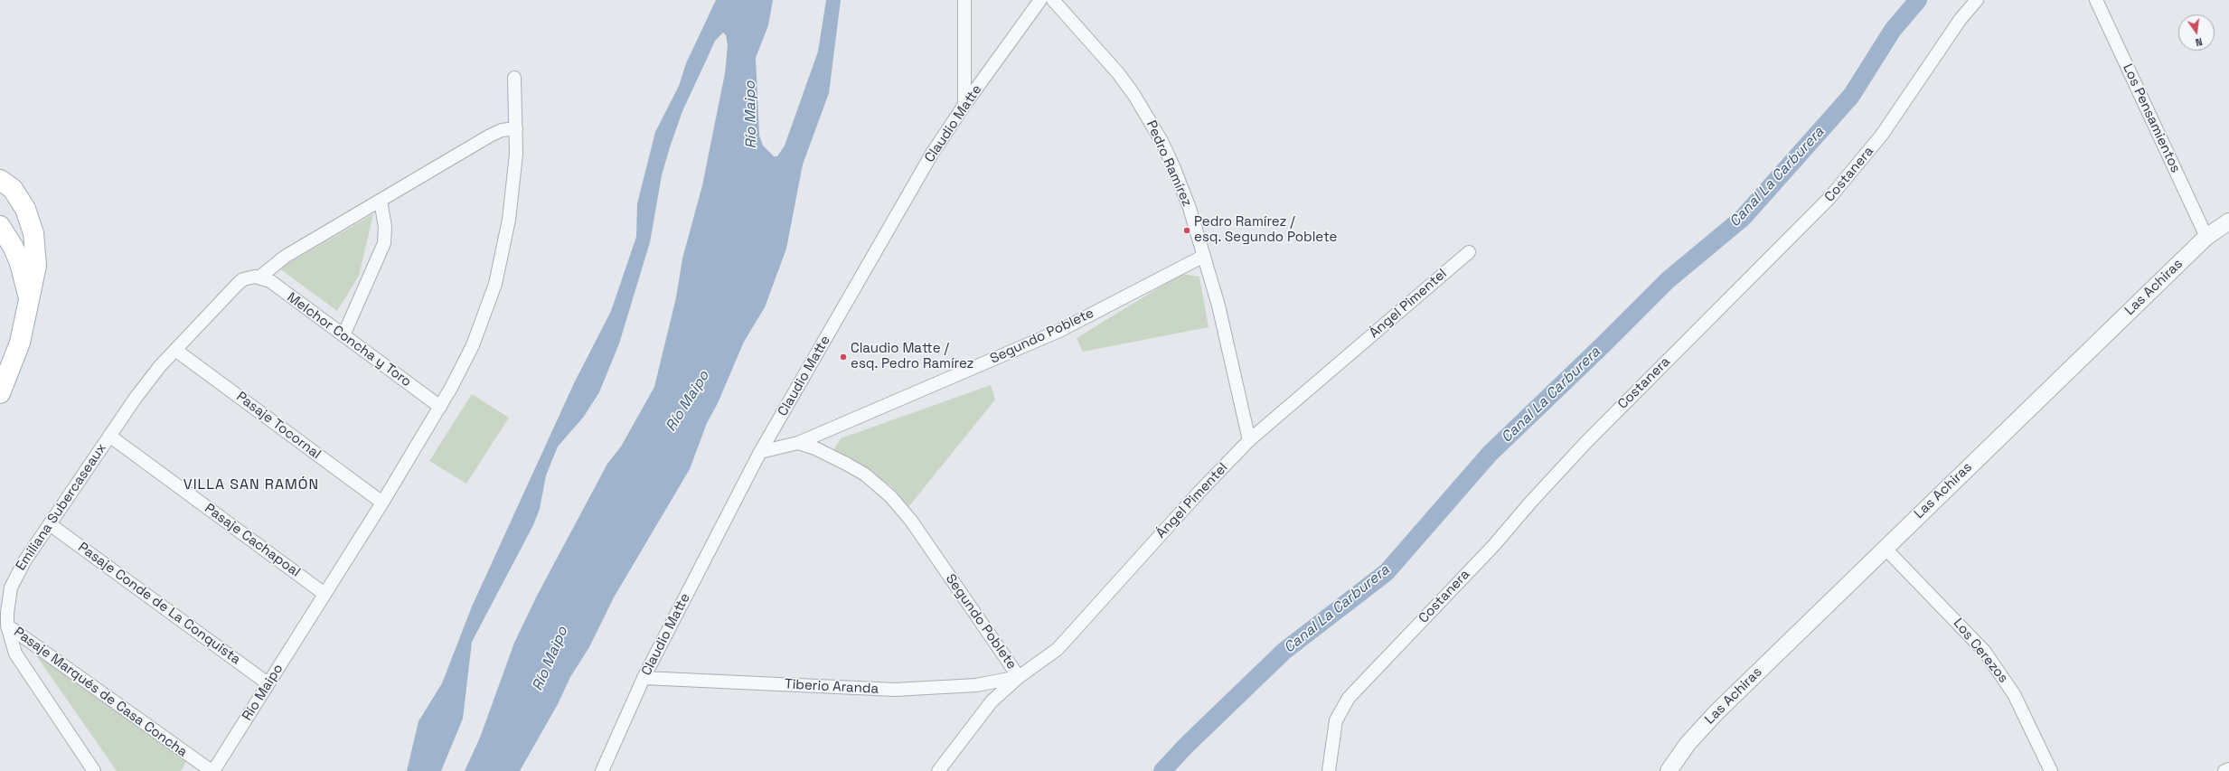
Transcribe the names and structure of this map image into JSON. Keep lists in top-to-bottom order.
{
  "streets": {
    "street": [
      "Los Pensamientos",
      "Claudio Matte",
      "Pedro Ramírez",
      "Costanera",
      "Las Achiras",
      "Ángel Pimentel",
      "Segundo Poblete",
      "Melchor Concha y Toro",
      "Pasaje Tocornal",
      "Emiliana Subercaseaux",
      "Pasaje Cachapoal",
      "Pasaje Conde de La Conquista",
      "Los Cerezos",
      "Tiberio Aranda",
      "Pasaje Marqués de Casa Concha",
      "Río Maipo"
    ]
  },
  "crossings": [
    ["Los Pensamientos", "Las Achiras"],
    ["Claudio Matte", "Segundo Poblete"],
    ["Claudio Matte", "Tiberio Aranda"],
    ["Pedro Ramírez", "Ángel Pimentel"],
    ["Pedro Ramírez", "Segundo Poblete"],
    ["Las Achiras", "Los Cerezos"],
    ["Ángel Pimentel", "Segundo Poblete"],
    ["Ángel Pimentel", "Tiberio Aranda"],
    ["Segundo Poblete", "Tiberio Aranda"],
    ["Melchor Concha y Toro", "Emiliana Subercaseaux"],
    ["Melchor Concha y Toro", "Río Maipo"],
    ["Pasaje Tocornal", "Emiliana Subercaseaux"],
    ["Pasaje Tocornal", "Río Maipo"],
    ["Emiliana Subercaseaux", "Pasaje Cachapoal"],
    ["Emiliana Subercaseaux", "Pasaje Conde de La Conquista"],
    ["Emiliana Subercaseaux", "Pasaje Marqués de Casa Concha"],
    ["Emiliana Subercaseaux", "Río Maipo"],
    ["Pasaje Cachapoal", "Río Maipo"],
    ["Pasaje Conde de La Conquista", "Río Maipo"],
    ["Pasaje Marqués de Casa Concha", "Río Maipo"]
  ],
  "districts": ["VILLA SAN RAMÓN"],
  "water": ["Río Maipo", "Canal La Carburera"],
  "places": ["Pedro Ramírez / esq. Segundo Poblete", "Claudio Matte / esq. Pedro Ramírez"],
  "north": "bottom"
}
